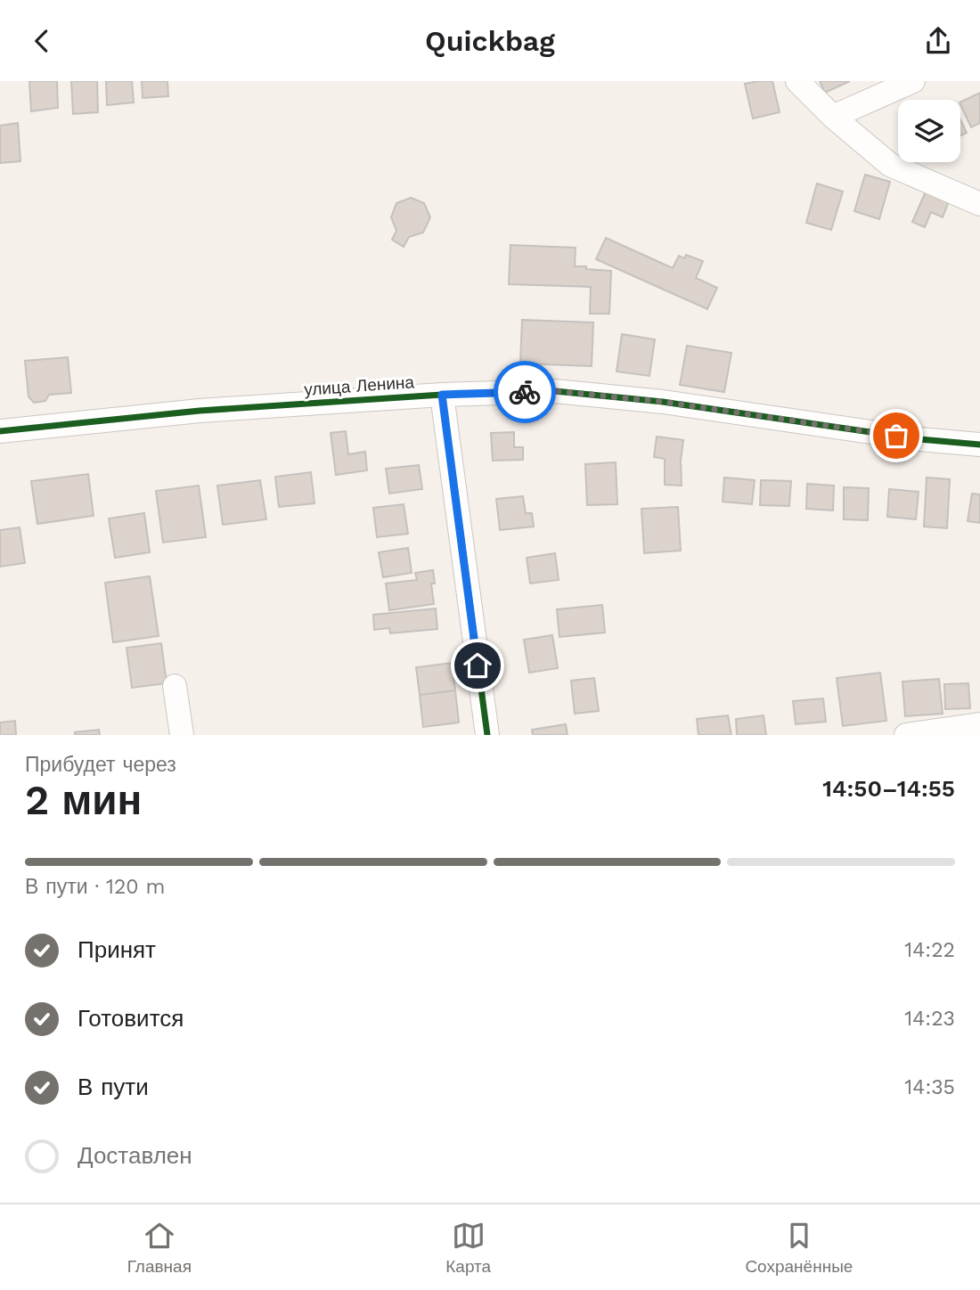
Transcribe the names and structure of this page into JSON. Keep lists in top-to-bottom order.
{
  "streets": {
    "street": ["улица Ленина"]
  },
  "page": {
    "header": "Quickbag",
    "heading": ["2 мин", "Прибудет через", "14:50–14:55"],
    "bar": "В пути · 120 m",
    "list": [
      ["Принят", "14:22"],
      ["Готовится", "14:23"],
      ["В пути", "14:35"],
      "Доставлен"
    ],
    "tabs": ["Главная", "Карта", "Сохранённые"]
  }
}
